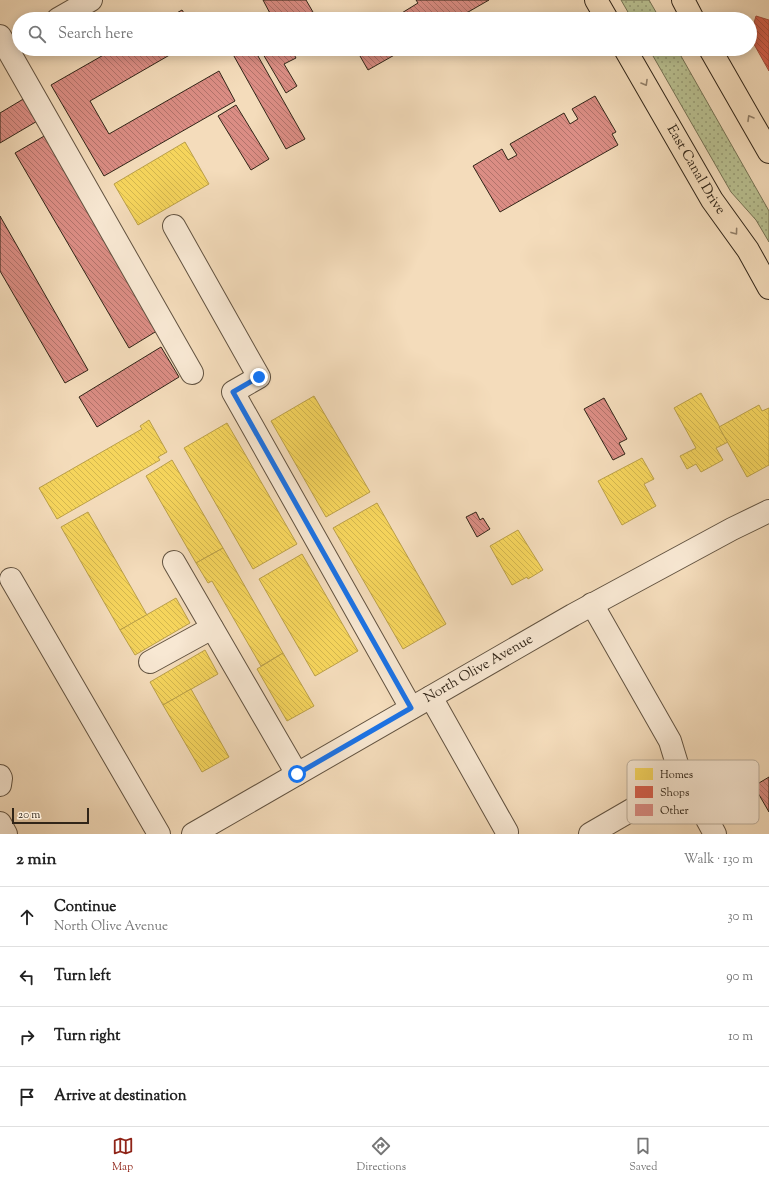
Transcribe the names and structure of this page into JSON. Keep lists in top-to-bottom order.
{
  "streets": {
    "main road": ["East Canal Drive"],
    "street": ["North Olive Avenue"]
  },
  "legend": ["Homes", "Shops", "Other"],
  "scale_bar": "20 m",
  "page": {
    "search": "Search here",
    "scale": "20 m",
    "heading": ["2 min", "Walk · 130 m"],
    "list": [
      ["Continue", "North Olive Avenue", "30 m"],
      ["Turn left", "90 m"],
      ["Turn right", "10 m"],
      "Arrive at destination"
    ],
    "nav": ["Map", "Directions", "Saved"]
  }
}
